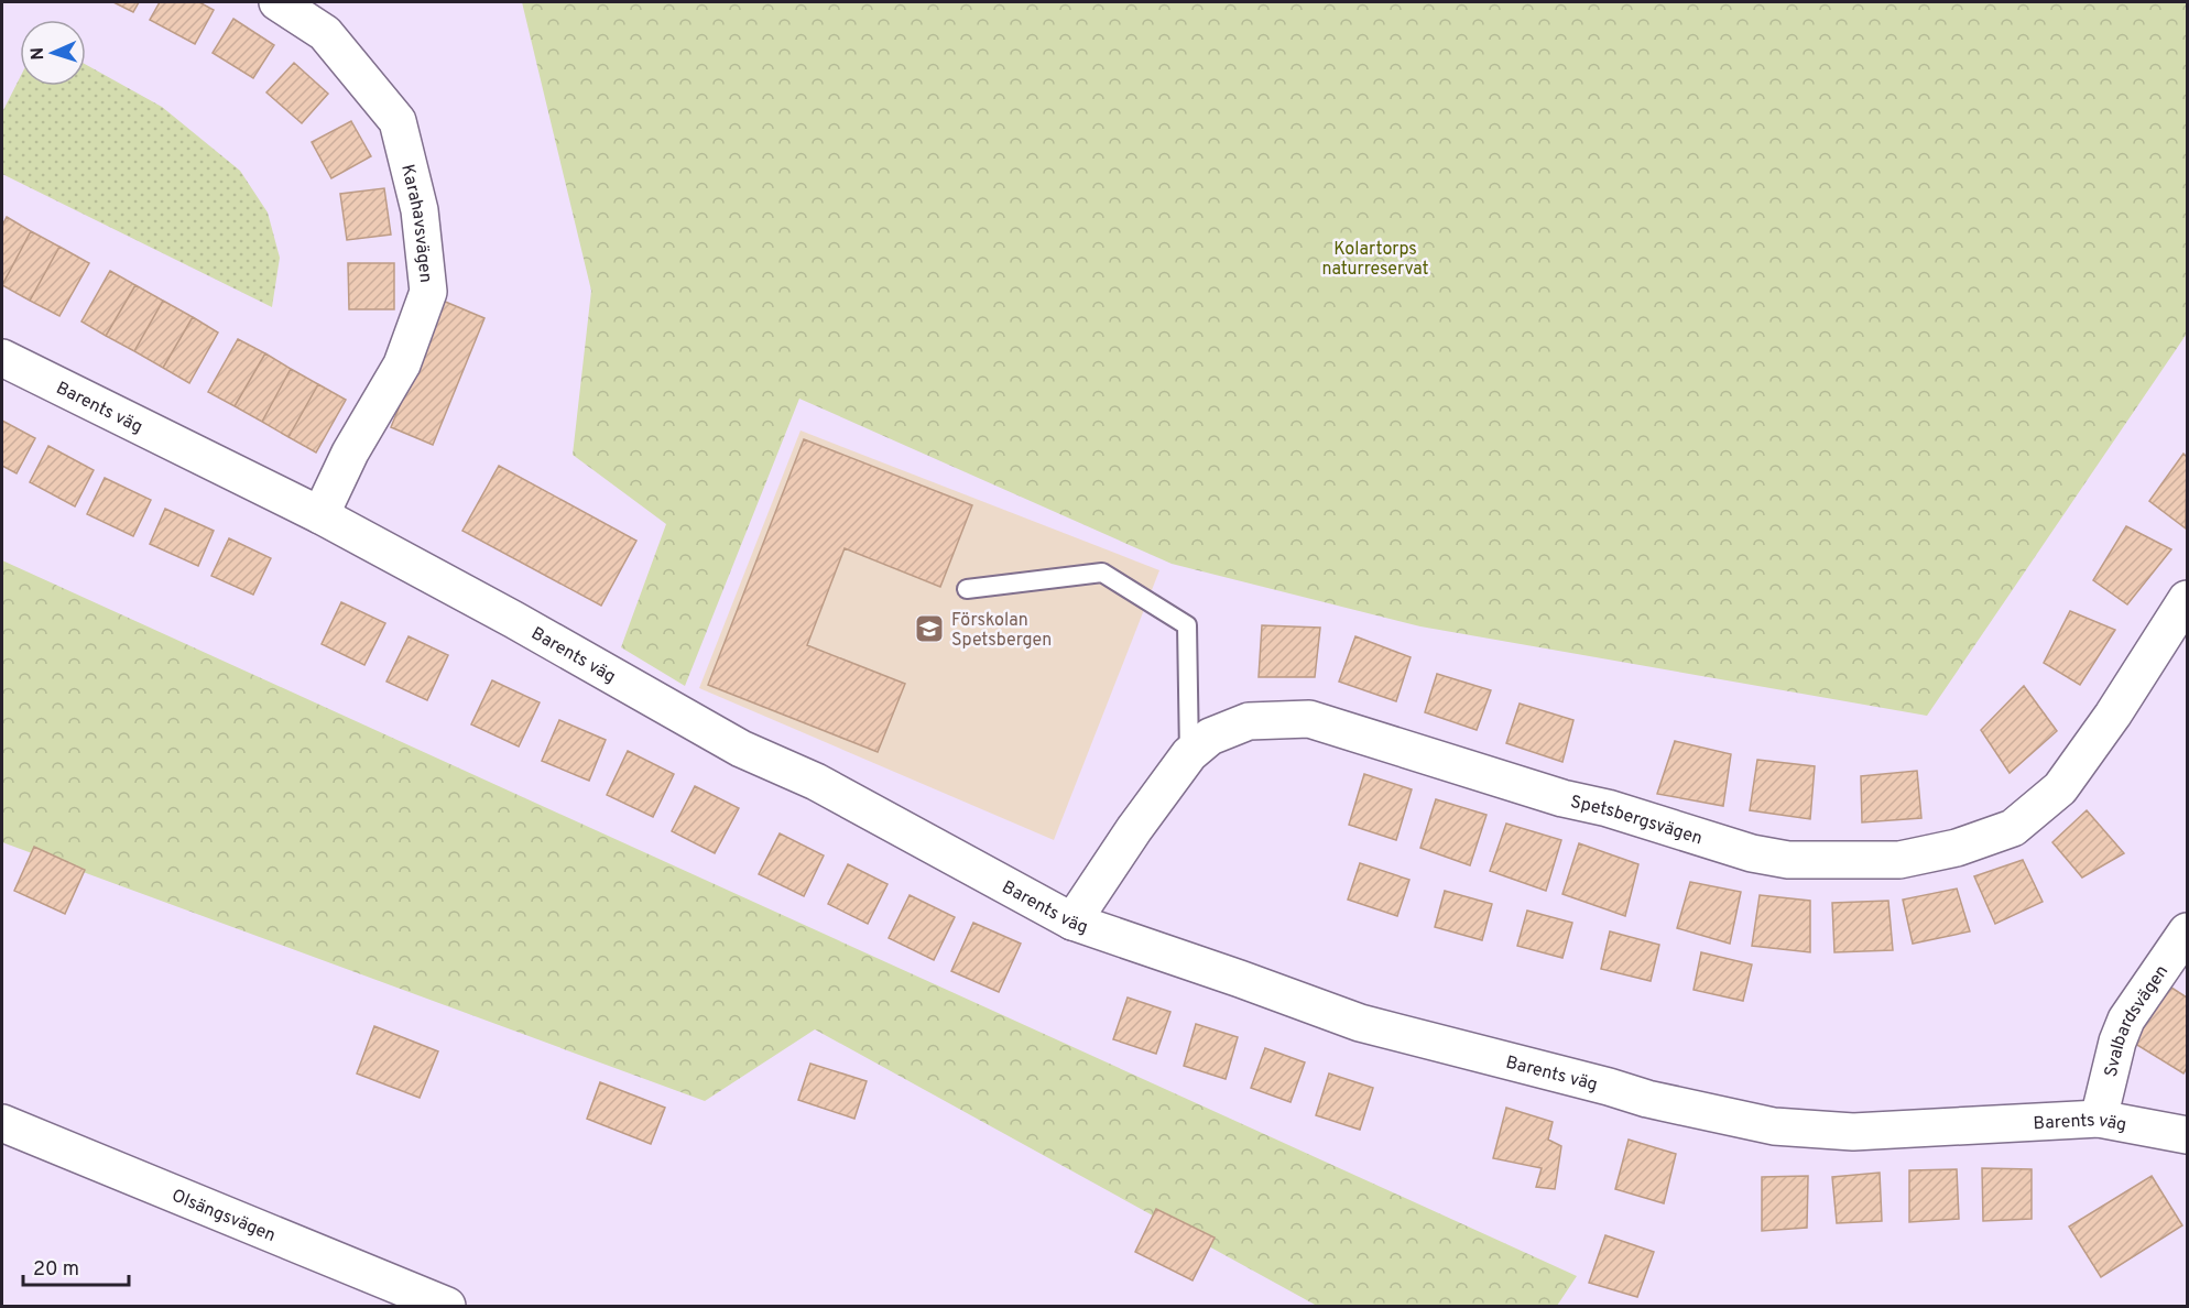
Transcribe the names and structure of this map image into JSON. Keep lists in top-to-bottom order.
{
  "streets": {
    "street": [
      "Karahavsvägen",
      "Barents väg",
      "Spetsbergsvägen",
      "Svalbardsvägen",
      "Olsängsvägen"
    ]
  },
  "crossings": [
    ["Karahavsvägen", "Barents väg"],
    ["Barents väg", "Spetsbergsvägen"],
    ["Barents väg", "Svalbardsvägen"]
  ],
  "parks": ["Kolartorps naturreservat"],
  "places": {
    "school or university": ["Förskolan Spetsbergen"]
  },
  "scale_bar": "20 m",
  "north": "left"
}
